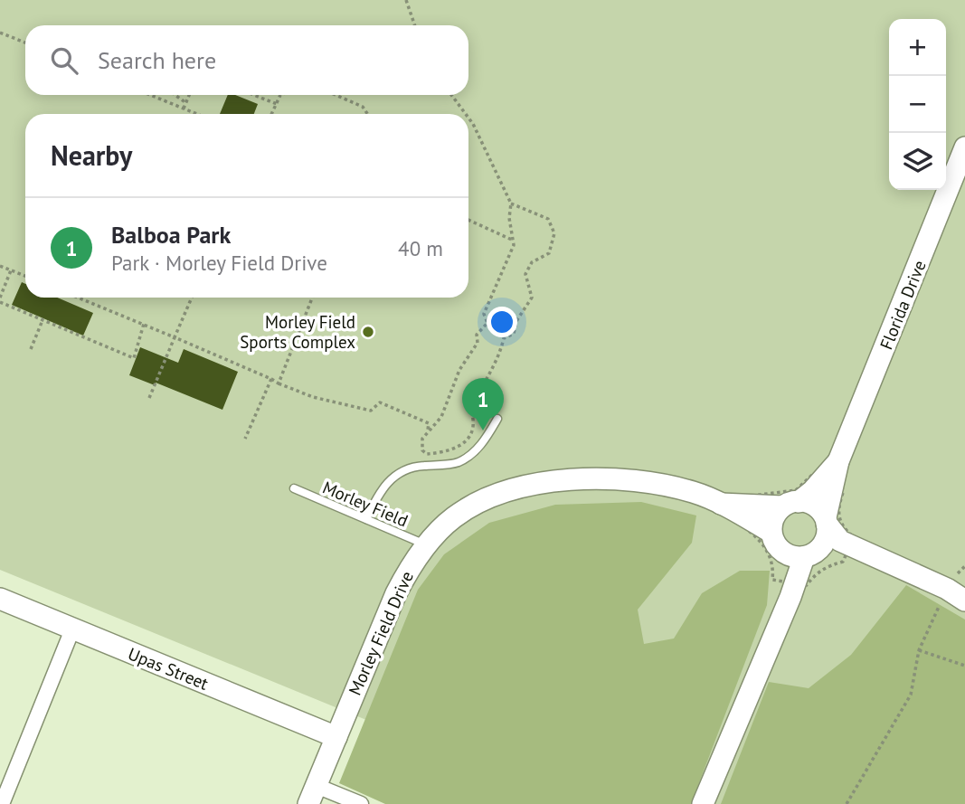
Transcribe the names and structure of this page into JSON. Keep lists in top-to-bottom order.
{
  "streets": {
    "street": ["Florida Drive", "Morley Field Drive", "Upas Street"],
    "lane": ["Morley Field"]
  },
  "crossings": [
    ["Florida Drive", "Morley Field Drive"],
    ["Morley Field", "Morley Field Drive"],
    ["Morley Field Drive", "Upas Street"]
  ],
  "places": ["Morley Field Sports Complex"],
  "page": {
    "map_buttons": ["+", "−"],
    "search": "Search here",
    "heading": "Nearby",
    "list": [
      {
        "mark": "1",
        "name": "Balboa Park",
        "note": "Park · Morley Field Drive",
        "value": "40 m"
      }
    ],
    "pins": "1"
  }
}
